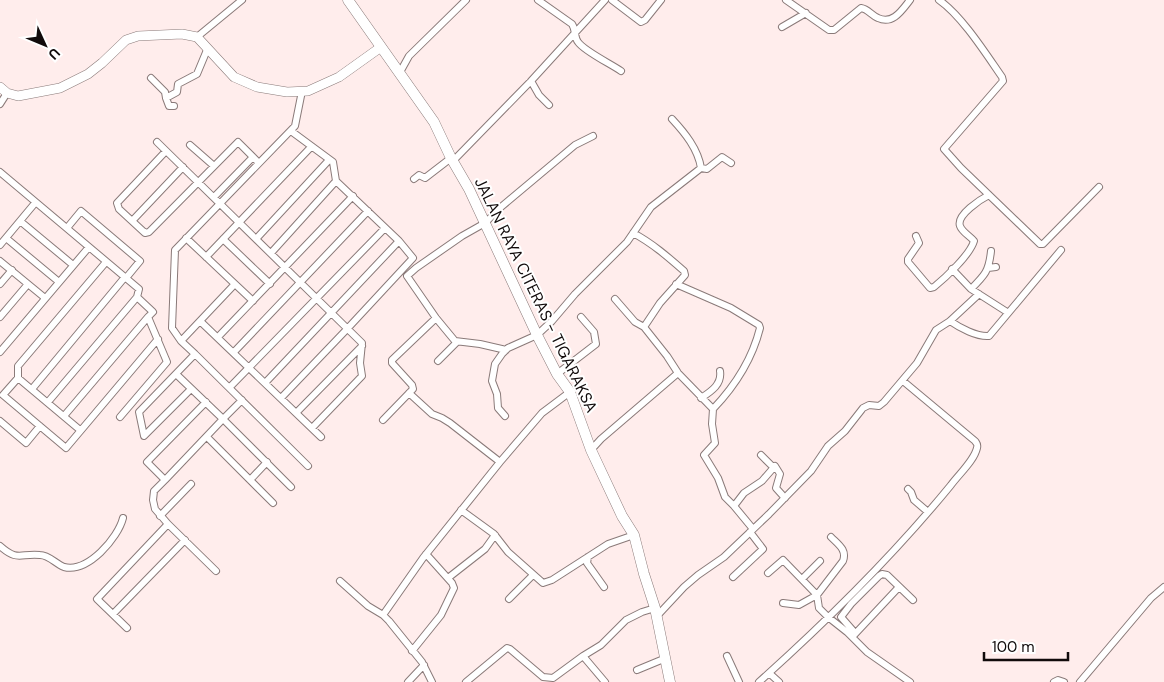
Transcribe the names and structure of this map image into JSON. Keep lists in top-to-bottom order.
{
  "streets": {
    "main road": ["JALAN RAYA CITERAS - TIGARAKSA"]
  },
  "scale_bar": "100 m",
  "north": "bottom right"
}
